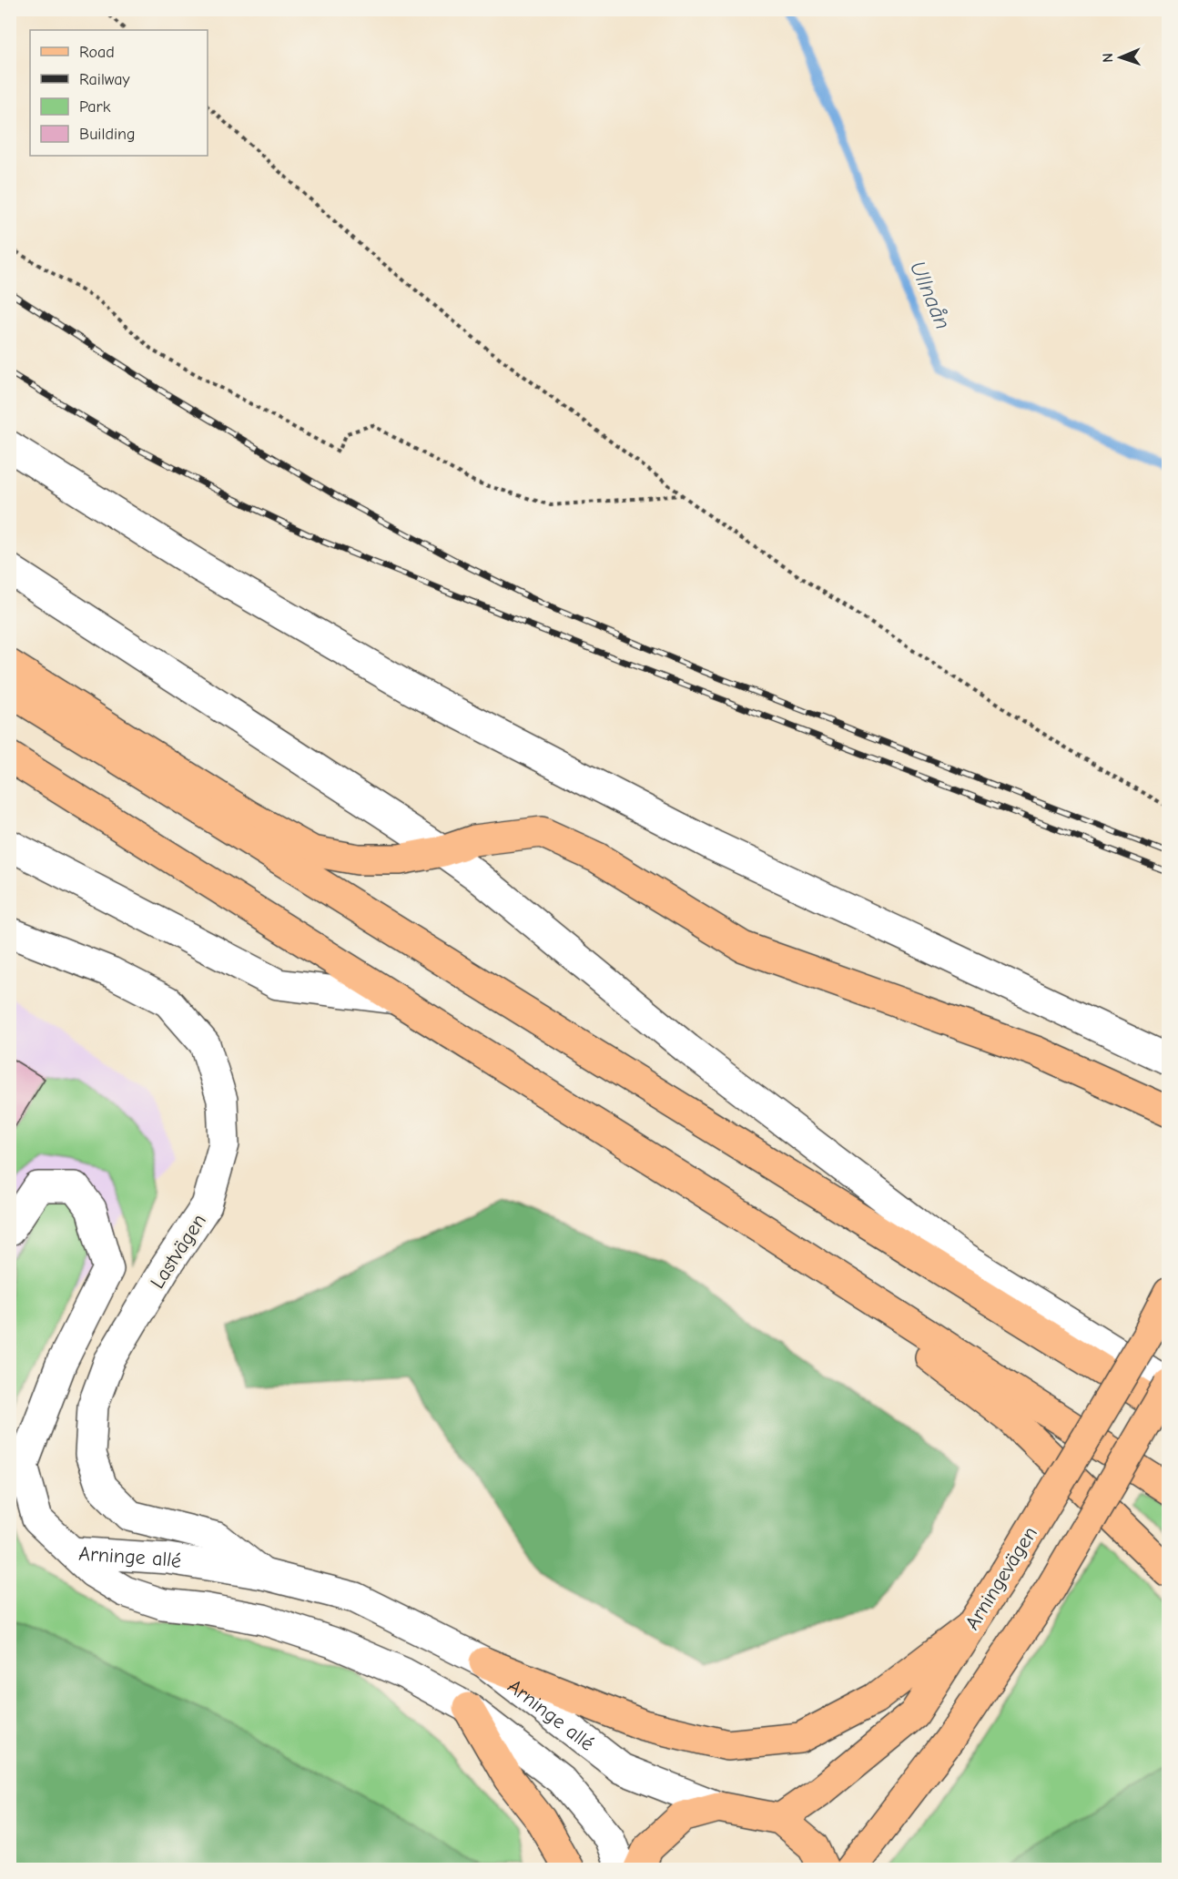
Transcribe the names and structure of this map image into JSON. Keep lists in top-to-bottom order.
{
  "streets": {
    "main road": ["Arningevägen"],
    "street": ["Lastvägen", "Arninge allé"]
  },
  "crossings": [
    ["Lastvägen", "Arninge allé"]
  ],
  "water": ["Ullnaån"],
  "legend": [
    "Road",
    "Railway",
    "Park",
    "Building"
  ],
  "north": "left"
}
